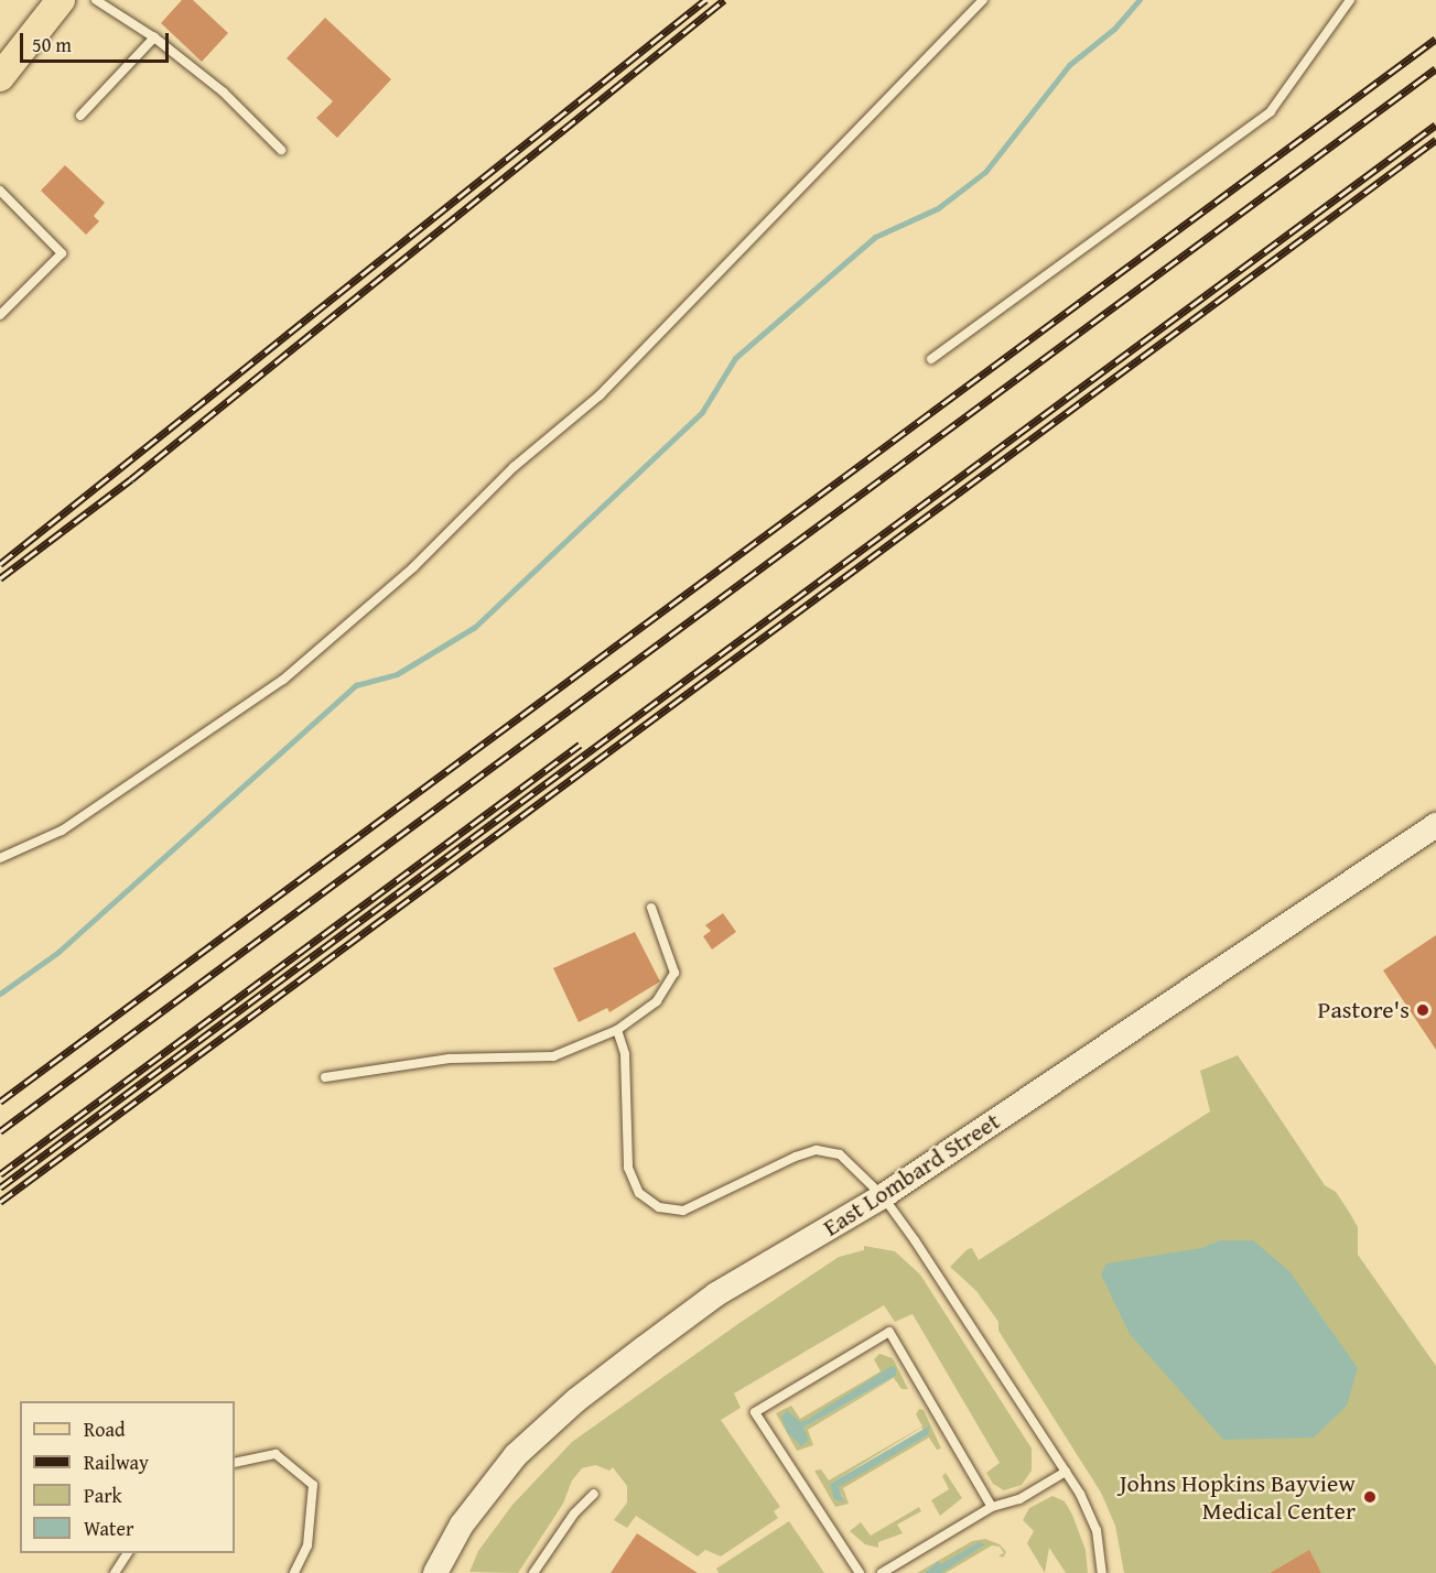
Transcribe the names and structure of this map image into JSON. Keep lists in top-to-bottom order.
{
  "streets": {
    "main road": ["East Lombard Street"]
  },
  "places": ["Pastore's", "Johns Hopkins Bayview Medical Center"],
  "legend": [
    "Road",
    "Railway",
    "Park",
    "Water"
  ],
  "scale_bar": "50 m"
}
